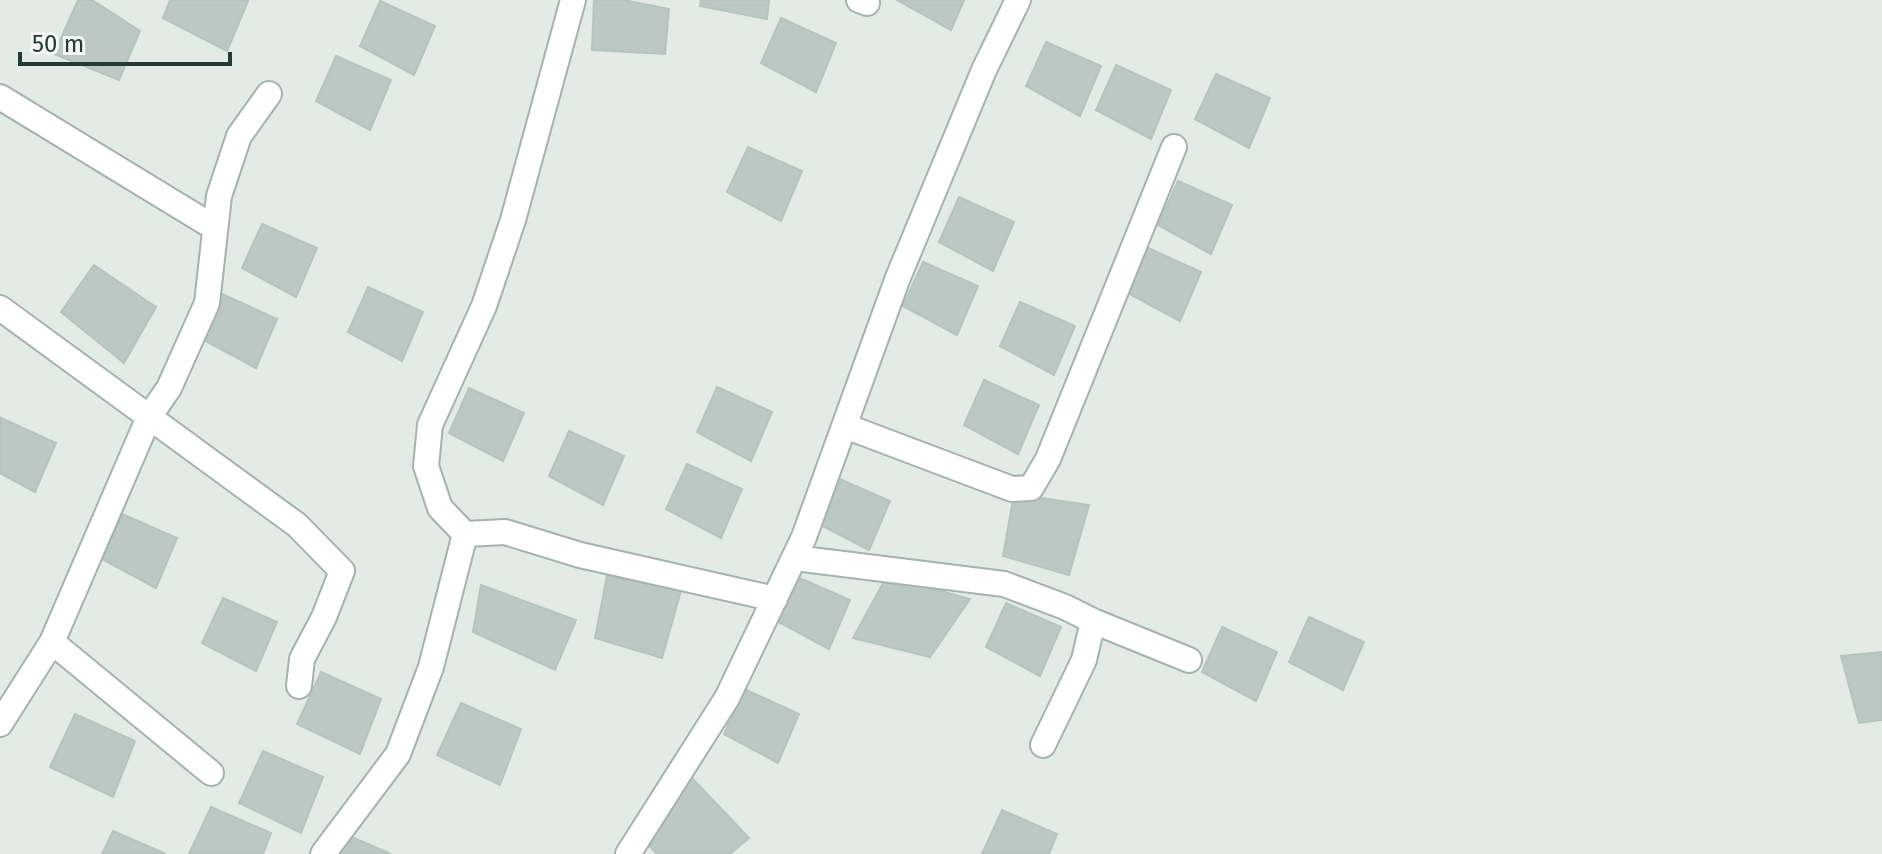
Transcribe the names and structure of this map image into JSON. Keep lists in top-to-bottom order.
{
  "scale_bar": "50 m"
}
